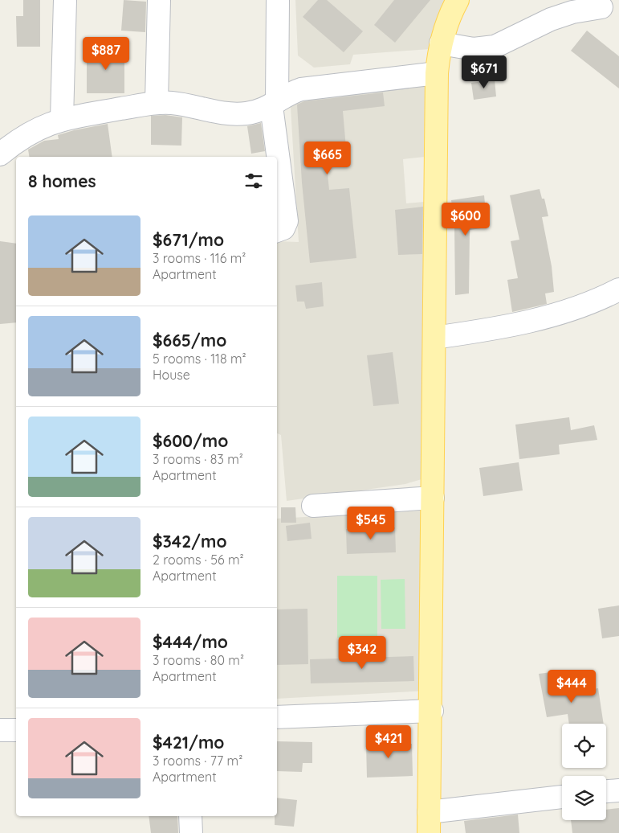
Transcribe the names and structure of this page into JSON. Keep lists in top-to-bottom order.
{
  "page": {
    "price": [
      "$887",
      "$671",
      "$665",
      "$600",
      "$545",
      "$342",
      "$444",
      "$421"
    ],
    "heading": "8 homes",
    "list": [
      {
        "name": "$671/mo",
        "note": "3 rooms · 116 m² · Apartment"
      },
      {
        "name": "$665/mo",
        "note": "5 rooms · 118 m² · House"
      },
      {
        "name": "$600/mo",
        "note": "3 rooms · 83 m² · Apartment"
      },
      {
        "name": "$342/mo",
        "note": "2 rooms · 56 m² · Apartment"
      },
      {
        "name": "$444/mo",
        "note": "3 rooms · 80 m² · Apartment"
      },
      {
        "name": "$421/mo",
        "note": "3 rooms · 77 m² · Apartment"
      }
    ]
  }
}
